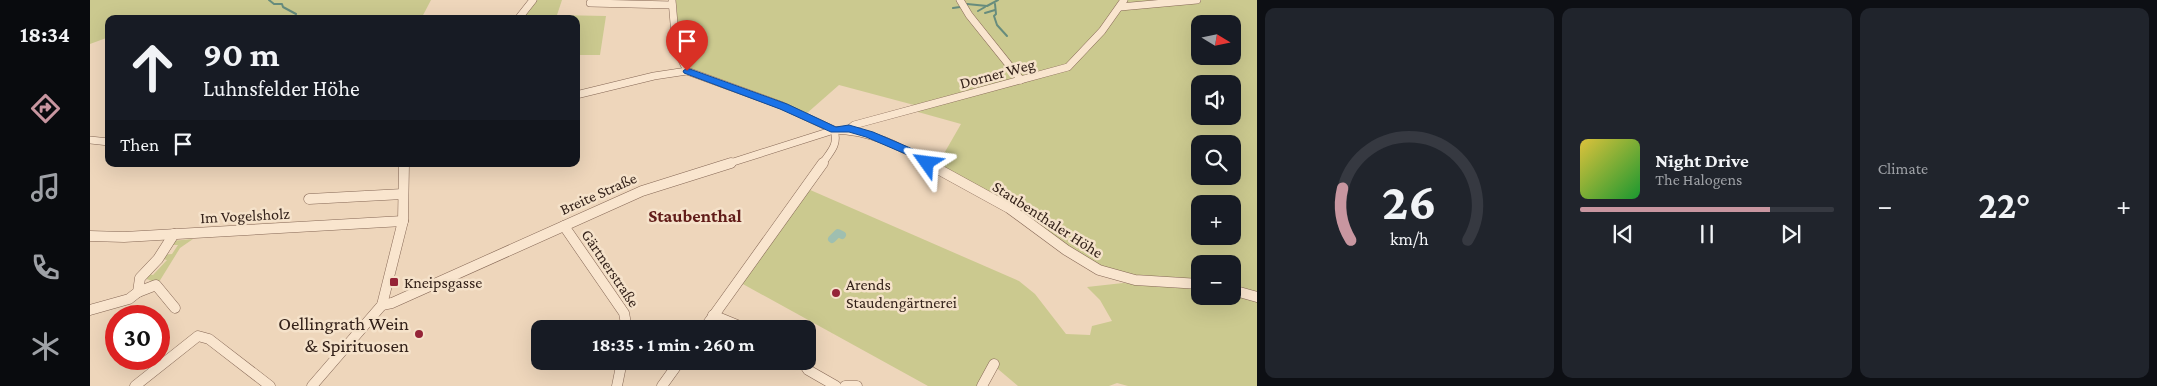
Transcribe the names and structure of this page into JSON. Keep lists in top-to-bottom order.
{
  "streets": {
    "street": [
      "Dorner Weg",
      "Breite Straße",
      "Im Vogelsholz",
      "Staubenthaler Höhe",
      "Gärtnerstraße"
    ]
  },
  "crossings": [
    ["Dorner Weg", "Staubenthaler Höhe"],
    ["Breite Straße", "Staubenthaler Höhe"],
    ["Breite Straße", "Gärtnerstraße"]
  ],
  "districts": ["Staubenthal"],
  "places": {
    "transit": ["Kneipsgasse"],
    "other": ["Arends Staudengärtnerei", "Oellingrath Wein & Spirituosen"]
  },
  "north": "right",
  "page": {
    "tabs": "18:34",
    "tile": "Climate",
    "map_buttons": ["+", "−"],
    "turn": ["90 m", "Luhnsfelder Höhe"],
    "then": "Then",
    "song": ["Night Drive", "The Halogens"],
    "heat": ["−", "22°", "+"],
    "limit": "30",
    "trip": "18:35 · 1 min · 260 m",
    "gauge": ["26", "km/h"]
  }
}
